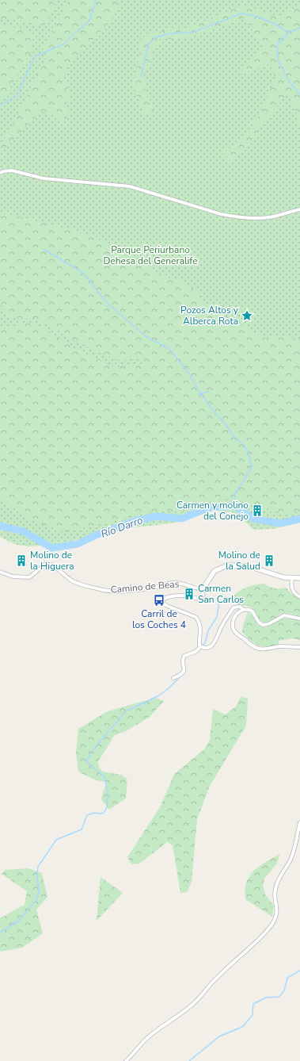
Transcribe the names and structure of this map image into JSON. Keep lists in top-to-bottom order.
{
  "streets": {
    "street": ["Camino de Beas"]
  },
  "water": ["Río Darro"],
  "parks": ["Parque Periurbano Dehesa del Generalife"],
  "places": {
    "place": ["Pozos Altos y Alberca Rota"],
    "building": [
      "Carmen y molino del Conejo",
      "Molino de la Higuera",
      "Molino de la Salud",
      "Carmen San Carlos"
    ],
    "bus stop": ["Carril de los Coches 4"]
  }
}
